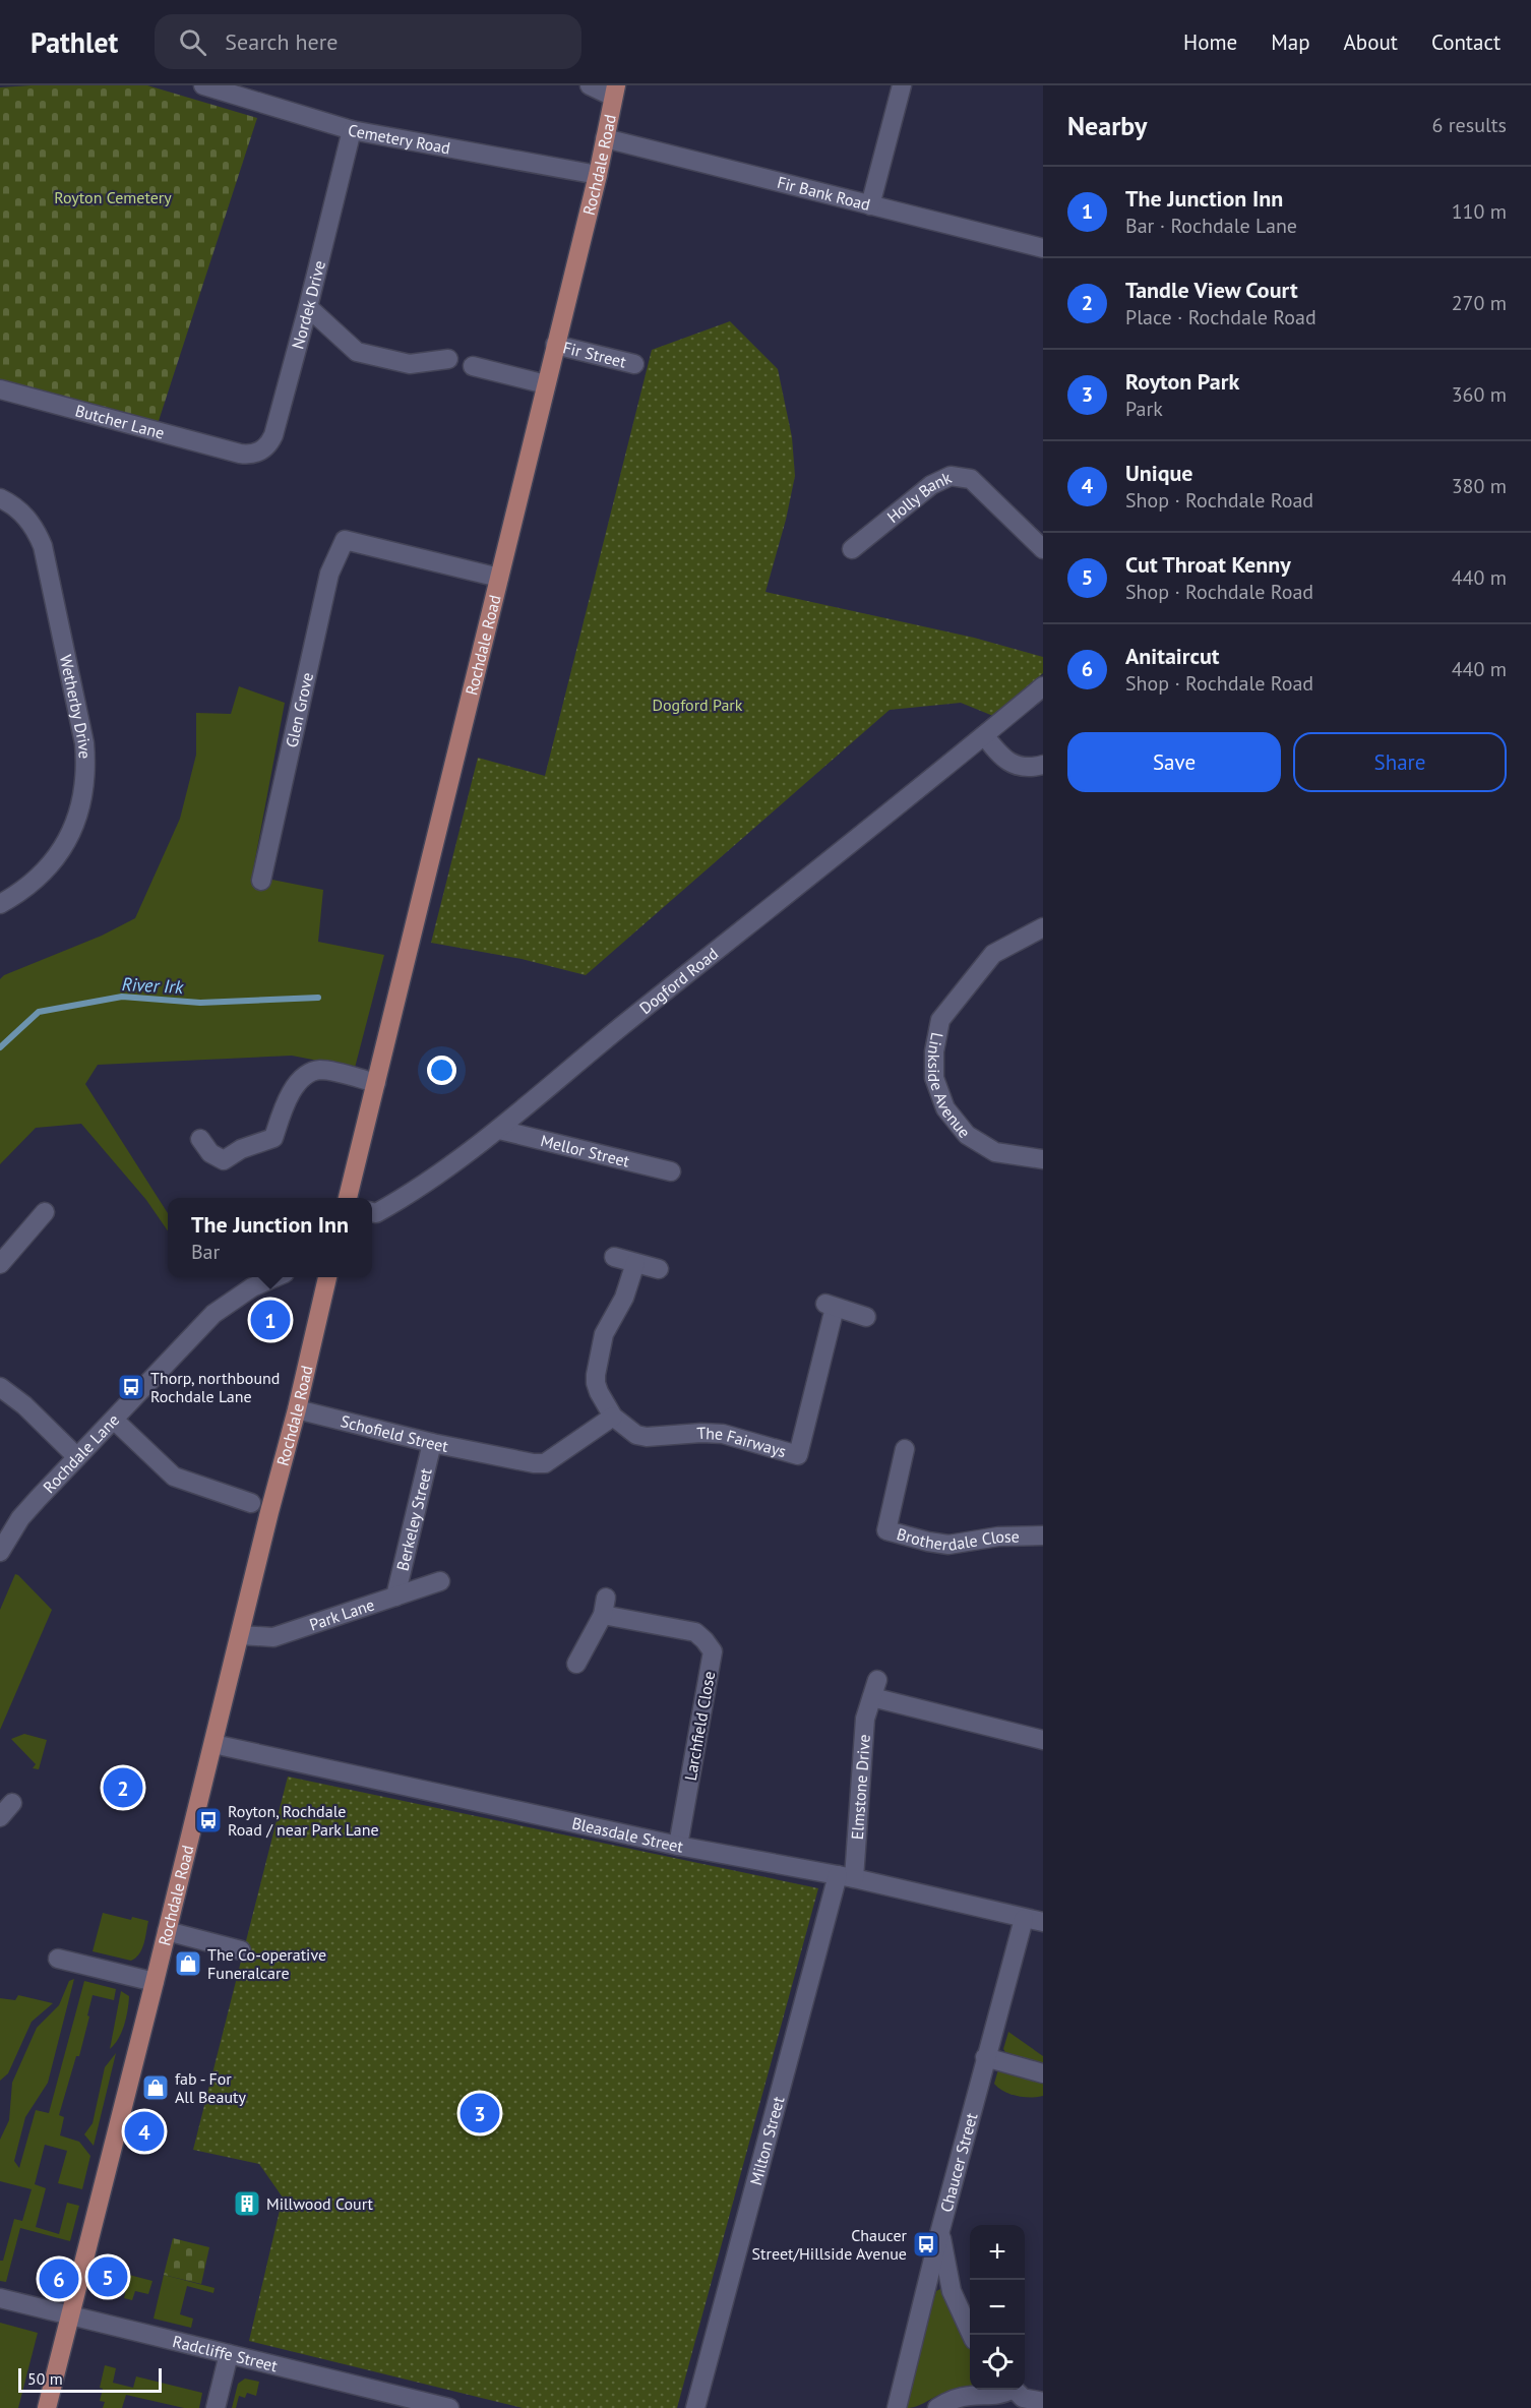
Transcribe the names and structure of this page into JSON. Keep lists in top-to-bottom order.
{
  "streets": {
    "main road": ["Rochdale Road"],
    "street": [
      "Cemetery Road",
      "Fir Bank Road",
      "Nordek Drive",
      "Fir Street",
      "Butcher Lane",
      "Holly Bank",
      "Wetherby Drive",
      "Glen Grove",
      "Dogford Road",
      "Linkside Avenue",
      "Mellor Street",
      "Schofield Street",
      "The Fairways",
      "Rochdale Lane",
      "Berkeley Street",
      "Brotherdale Close",
      "Park Lane",
      "Larchfield Close",
      "Elmstone Drive",
      "Bleasdale Street",
      "Milton Street",
      "Chaucer Street",
      "Radcliffe Street"
    ]
  },
  "crossings": [
    ["Cemetery Road", "Rochdale Road"],
    ["Cemetery Road", "Nordek Drive"],
    ["Rochdale Road", "Fir Bank Road"],
    ["Rochdale Road", "Fir Street"],
    ["Rochdale Road", "Glen Grove"],
    ["Rochdale Road", "Schofield Street"],
    ["Rochdale Road", "Park Lane"],
    ["Rochdale Road", "Bleasdale Street"],
    ["Rochdale Road", "Radcliffe Street"],
    ["Nordek Drive", "Butcher Lane"],
    ["Dogford Road", "Mellor Street"],
    ["Schofield Street", "The Fairways"],
    ["Schofield Street", "Berkeley Street"],
    ["Berkeley Street", "Park Lane"],
    ["Larchfield Close", "Bleasdale Street"],
    ["Elmstone Drive", "Bleasdale Street"],
    ["Elmstone Drive", "Milton Street"],
    ["Bleasdale Street", "Milton Street"],
    ["Bleasdale Street", "Chaucer Street"]
  ],
  "water": ["River Irk"],
  "parks": ["Royton Cemetery", "Dogford Park"],
  "places": {
    "bus stop": ["Thorp, northbound Rochdale Lane", "Royton, Rochdale Road / near Park Lane", "Chaucer Street/Hillside Avenue"],
    "shop": ["The Co-operative Funeralcare", "fab - For All Beauty"],
    "building": ["Millwood Court"]
  },
  "scale_bar": "50 m",
  "page": {
    "header": "Pathlet",
    "search": "Search here",
    "nav": [
      "Home",
      "Map",
      "About",
      "Contact"
    ],
    "heading": ["Nearby", "6 results"],
    "list": [
      {
        "mark": "1",
        "name": "The Junction Inn",
        "note": "Bar · Rochdale Lane",
        "value": "110 m"
      },
      {
        "mark": "2",
        "name": "Tandle View Court",
        "note": "Place · Rochdale Road",
        "value": "270 m"
      },
      {
        "mark": "3",
        "name": "Royton Park",
        "note": "Park",
        "value": "360 m"
      },
      {
        "mark": "4",
        "name": "Unique",
        "note": "Shop · Rochdale Road",
        "value": "380 m"
      },
      {
        "mark": "5",
        "name": "Cut Throat Kenny",
        "note": "Shop · Rochdale Road",
        "value": "440 m"
      },
      {
        "mark": "6",
        "name": "Anitaircut",
        "note": "Shop · Rochdale Road",
        "value": "440 m"
      }
    ],
    "buttons": ["Save", "Share"],
    "popup": ["The Junction Inn", "Bar"],
    "pins": [
      "1",
      "2",
      "3",
      "4",
      "5",
      "6"
    ],
    "map_buttons": ["+", "−"],
    "scale": "50 m"
  }
}
